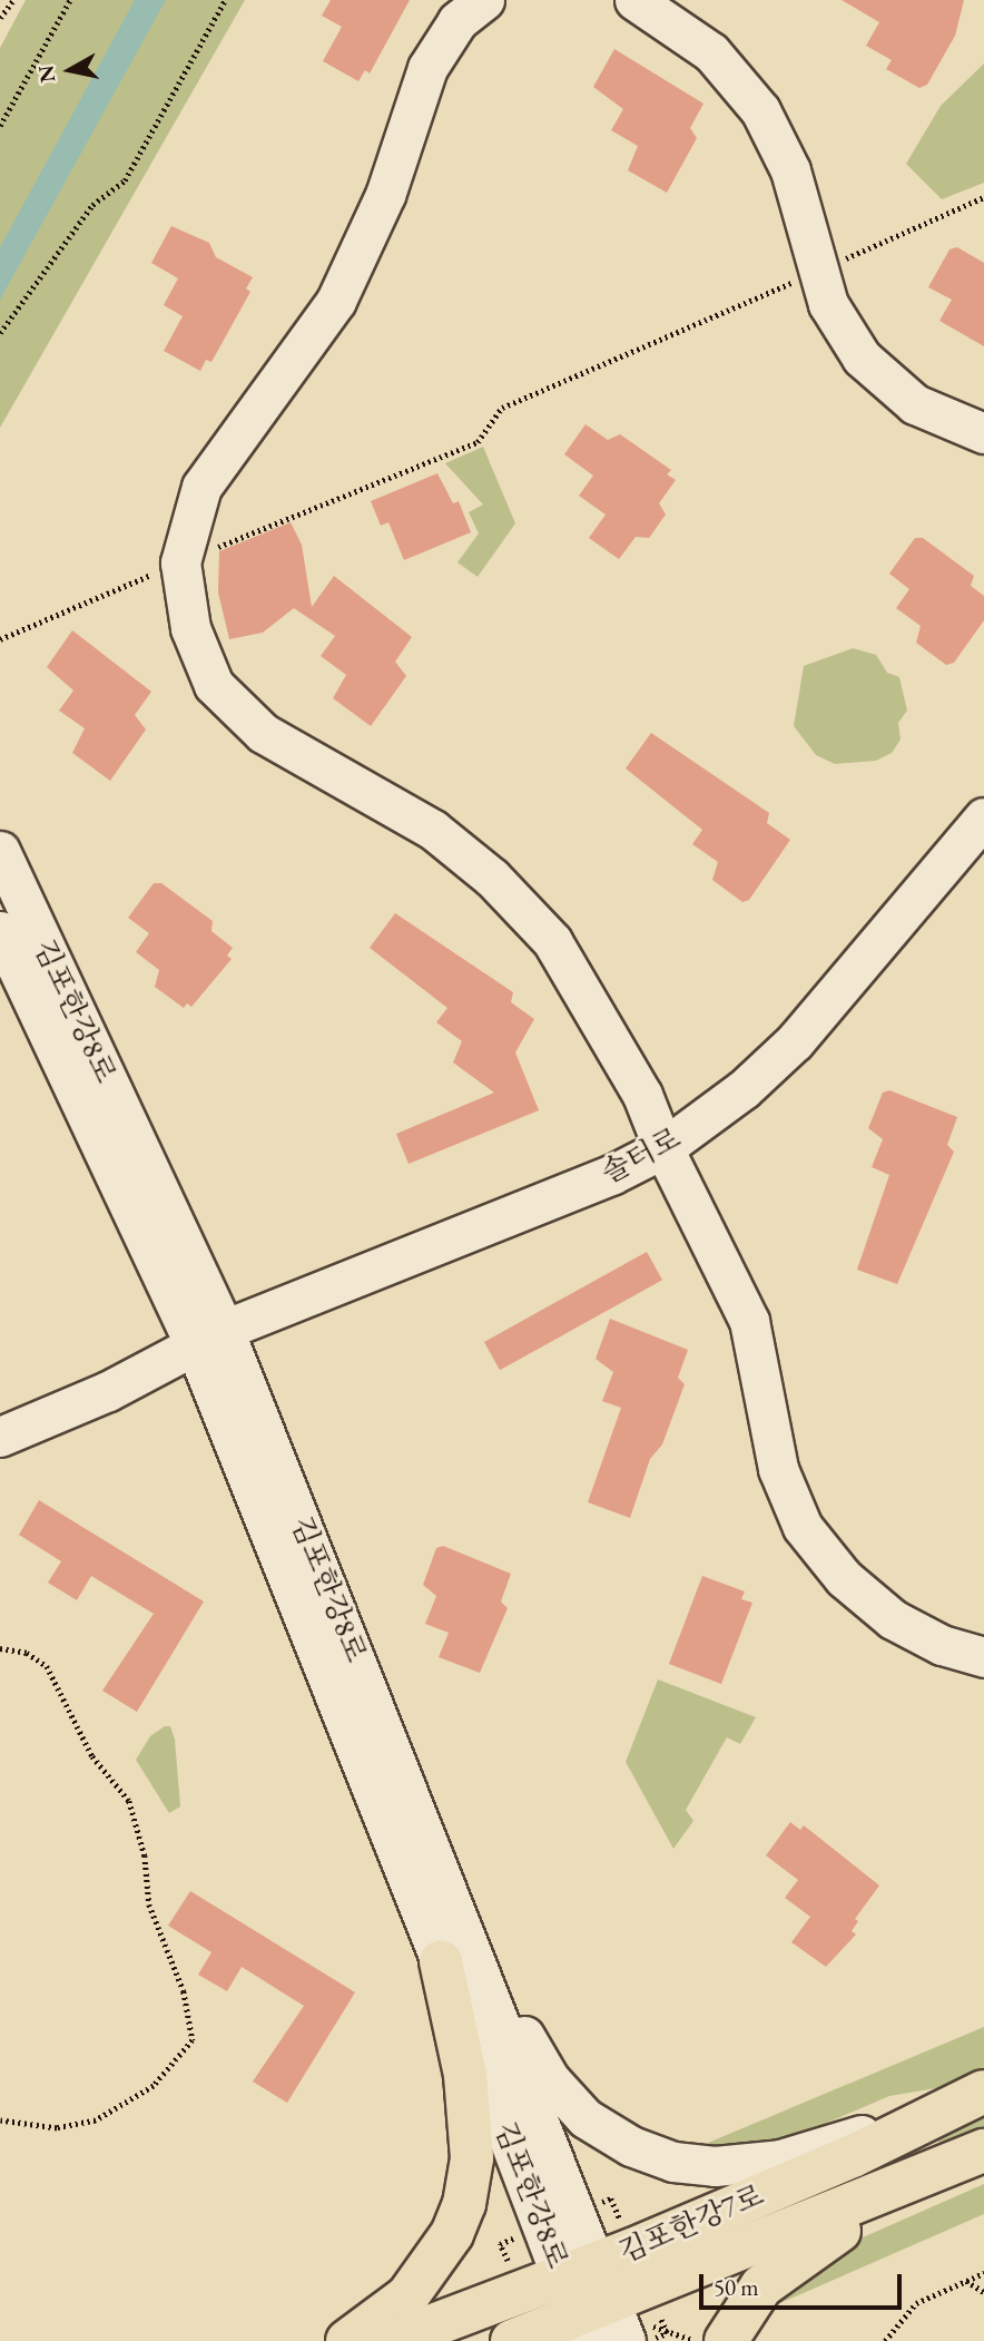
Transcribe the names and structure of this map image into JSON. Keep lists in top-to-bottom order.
{
  "streets": {
    "main road": ["김포한강7로"],
    "street": ["김포한강8로", "솔터로"]
  },
  "crossings": [
    ["김포한강8로", "솔터로"],
    ["김포한강8로", "김포한강7로"]
  ],
  "scale_bar": "50 m",
  "north": "left"
}
